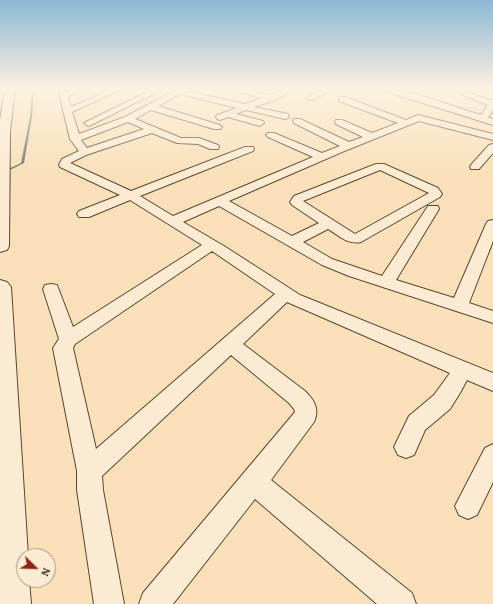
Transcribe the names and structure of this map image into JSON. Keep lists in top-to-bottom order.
{
  "north": "bottom right"
}
